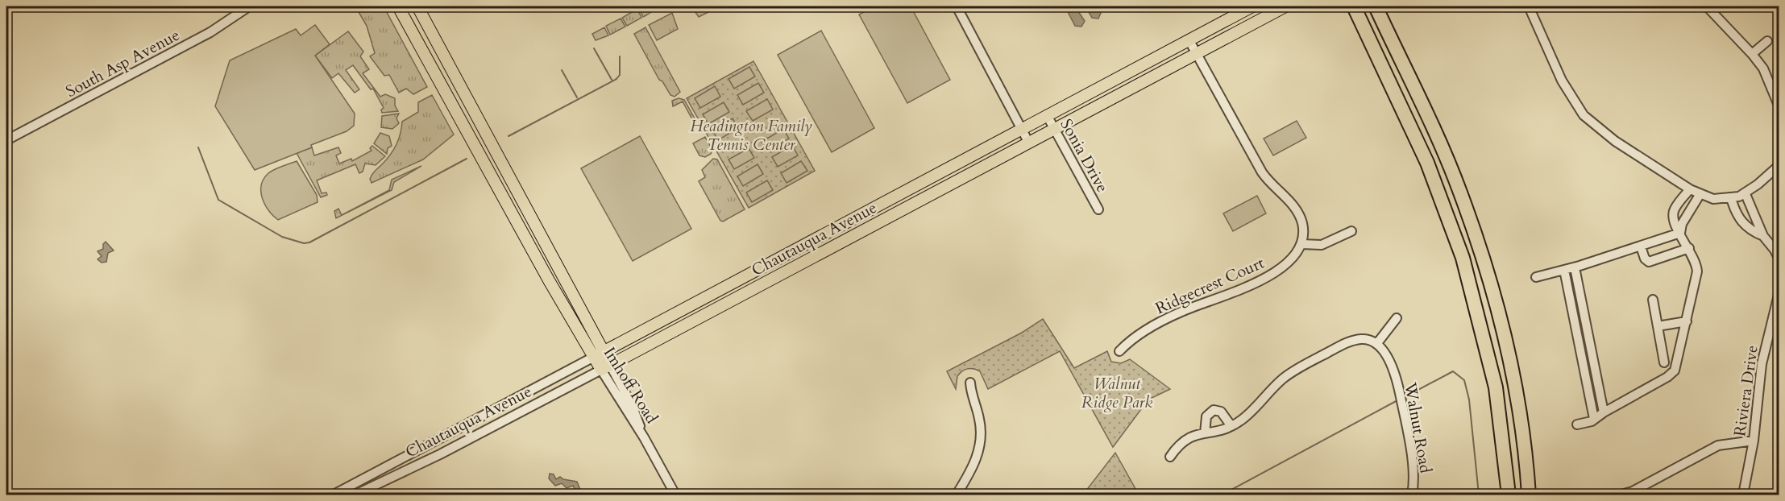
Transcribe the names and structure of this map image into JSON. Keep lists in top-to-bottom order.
{
  "streets": {
    "main road": ["Chautauqua Avenue", "Imhoff Road"],
    "street": [
      "South Asp Avenue",
      "Sonia Drive",
      "Ridgecrest Court",
      "Riviera Drive",
      "Walnut Road"
    ]
  },
  "crossings": [
    ["Sonia Drive", "Chautauqua Avenue"],
    ["Chautauqua Avenue", "Imhoff Road"]
  ],
  "parks": ["Headington Family Tennis Center", "Walnut Ridge Park"]
}
